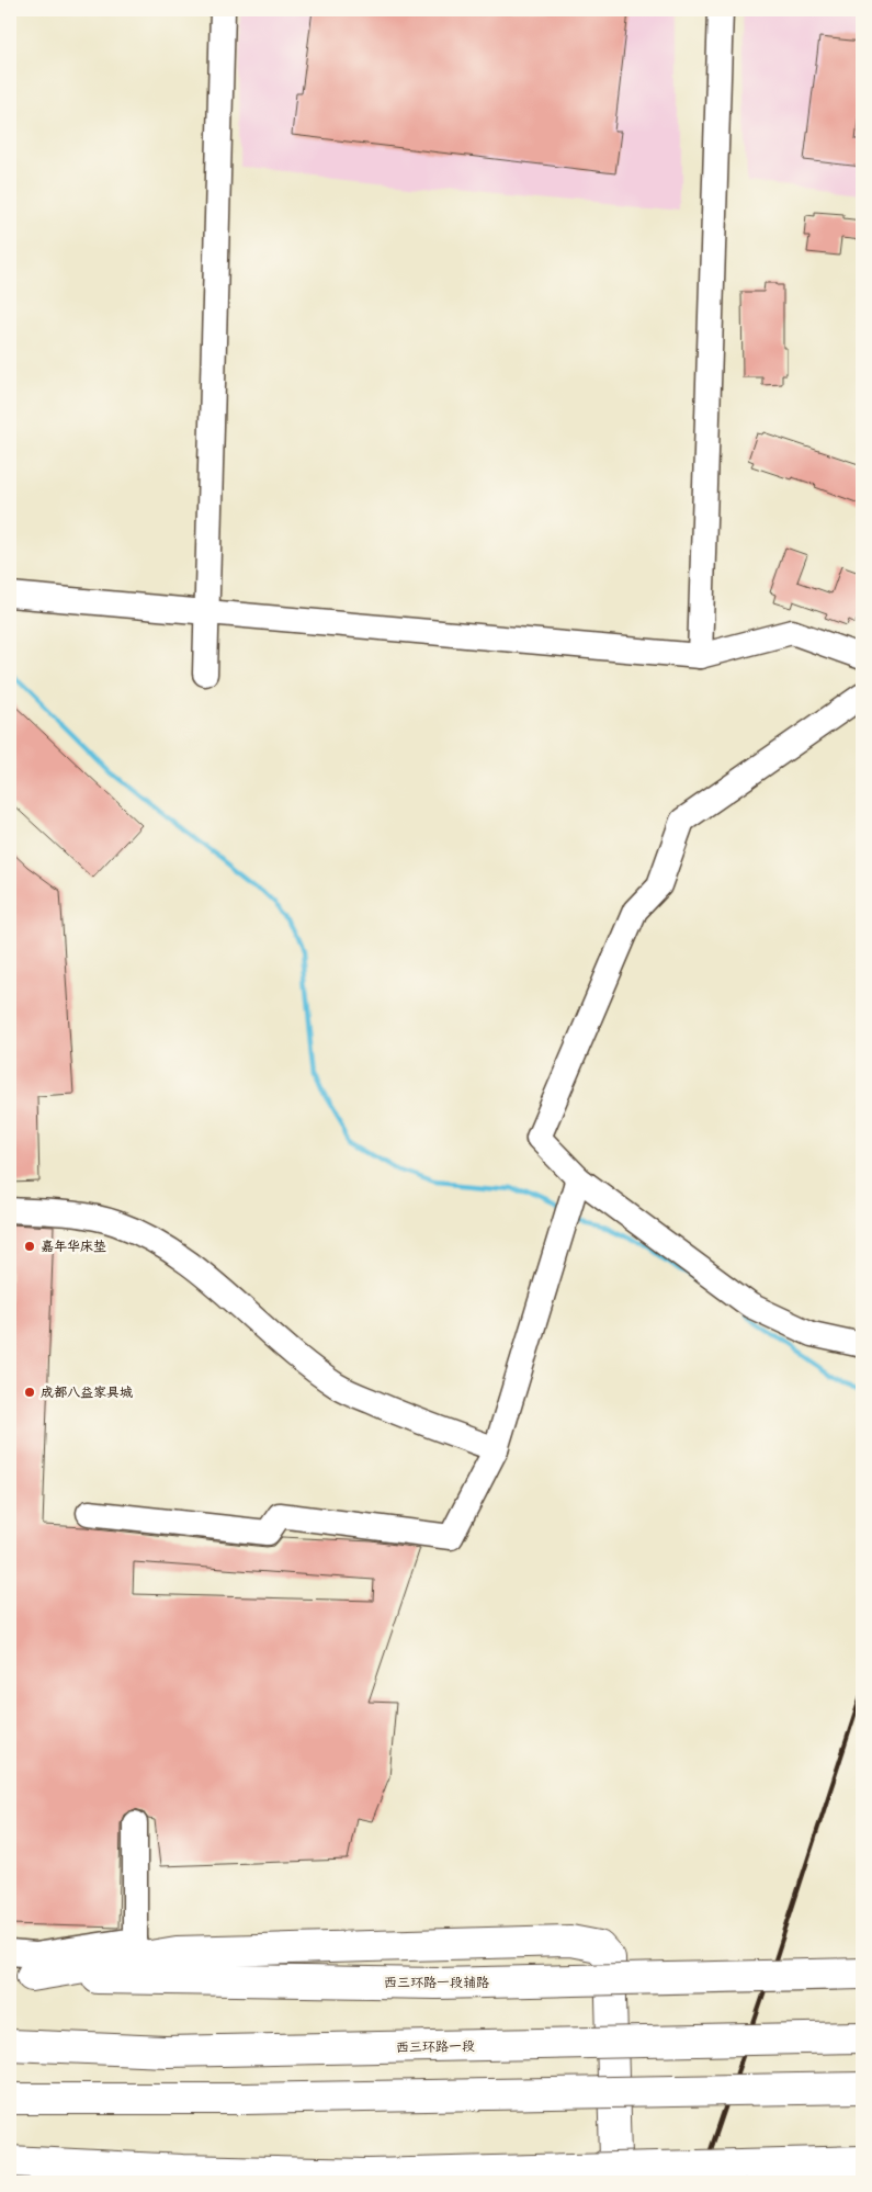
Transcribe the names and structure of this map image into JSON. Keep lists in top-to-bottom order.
{
  "streets": {
    "main road": ["西三环路一段辅路", "西三环路一段"]
  },
  "places": ["嘉年华床垫", "成都八益家具城"]
}
